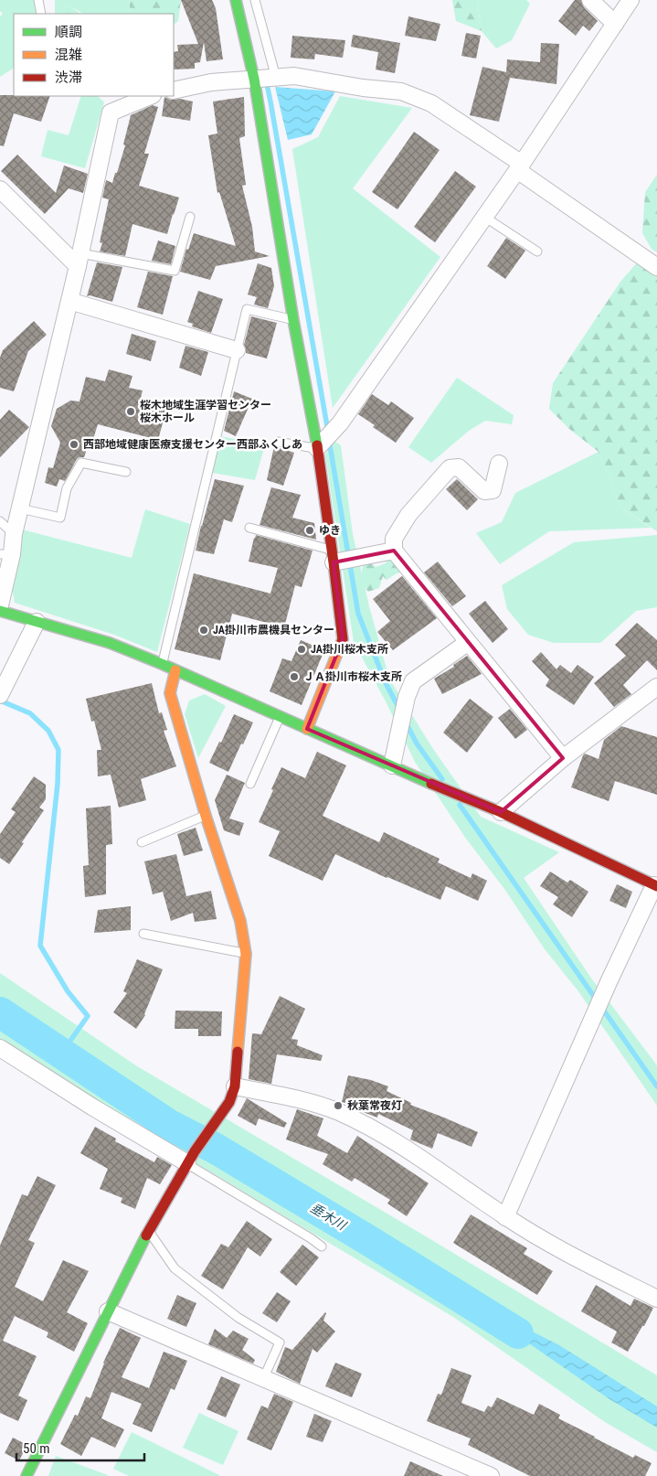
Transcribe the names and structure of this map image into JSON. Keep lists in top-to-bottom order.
{
  "water": ["垂木川"],
  "places": [
    "桜木地域生涯学習センター 桜木ホール",
    "西部地域健康医療支援センター西部ふくしあ",
    "ゆき",
    "JA掛川市農機具センター",
    "JA掛川桜木支所",
    "ＪＡ掛川市桜木支所",
    "秋葉常夜灯"
  ],
  "legend": ["順調", "混雑", "渋滞"],
  "scale_bar": "50 m"
}
